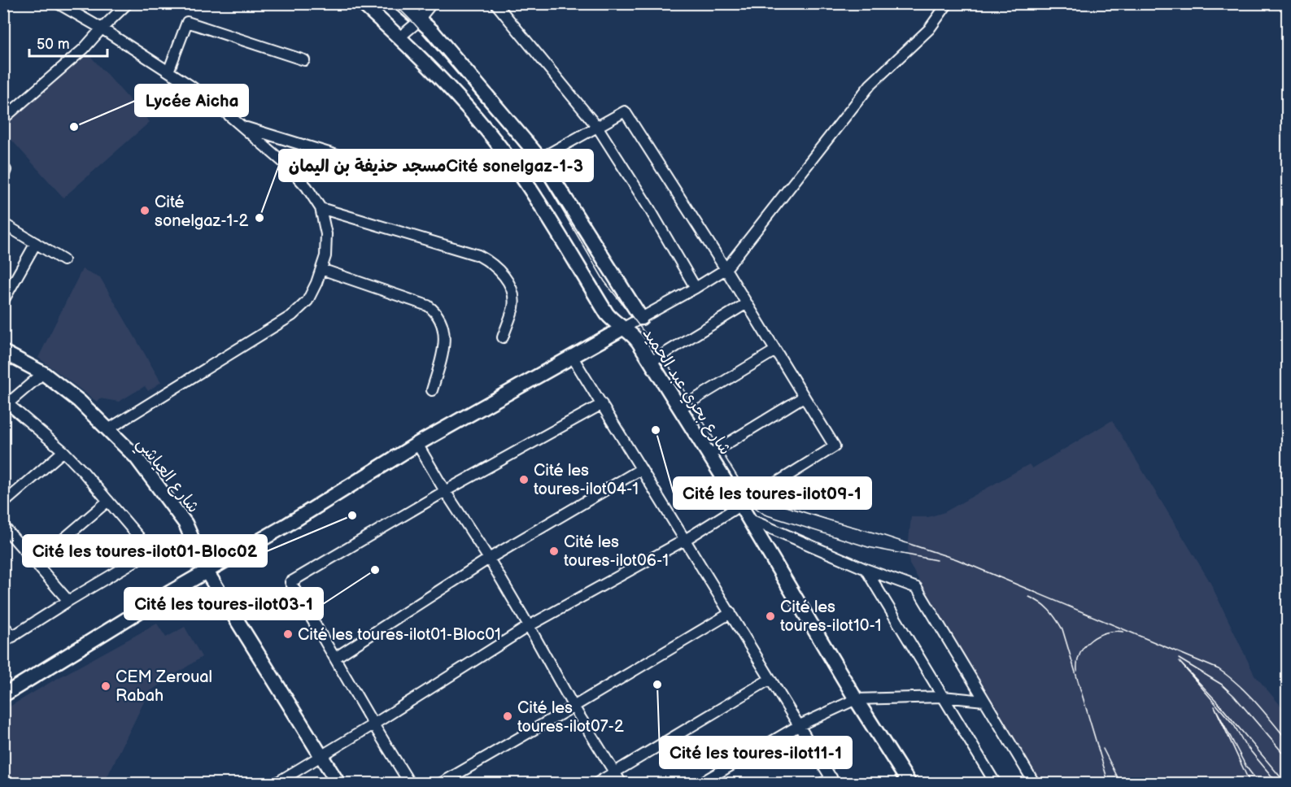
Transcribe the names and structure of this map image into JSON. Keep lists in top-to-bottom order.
{
  "streets": {
    "street": ["شارع بحري عبد الحميد", "شارع العياشي"]
  },
  "places": [
    "Lycée Aicha",
    "Cité sonelgaz-1-2",
    "مسجد حذيفة بن اليمانCité sonelgaz-1-3",
    "Cité les toures-ilot09-1",
    "Cité les toures-ilot04-1",
    "Cité les toures-ilot01-Bloc02",
    "Cité les toures-ilot06-1",
    "Cité les toures-ilot03-1",
    "Cité les toures-ilot10-1",
    "Cité les toures-ilot01-Bloc01",
    "Cité les toures-ilot11-1",
    "CEM Zeroual Rabah",
    "Cité les toures-ilot07-2"
  ],
  "scale_bar": "50 m"
}
